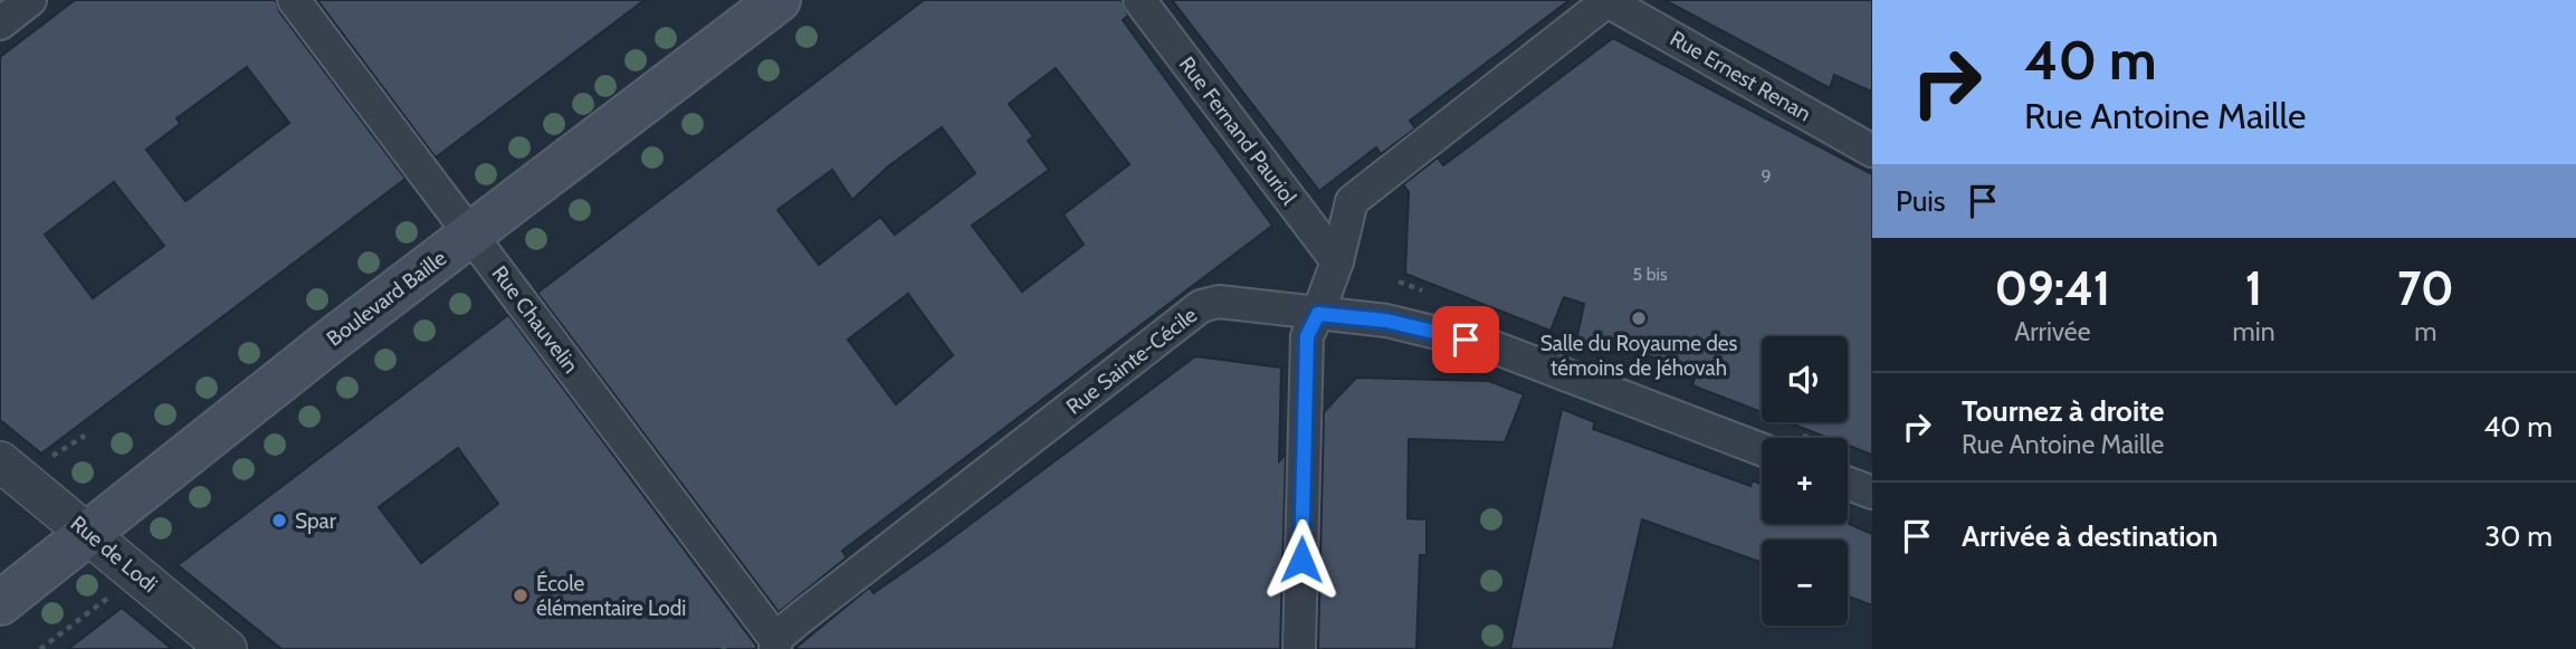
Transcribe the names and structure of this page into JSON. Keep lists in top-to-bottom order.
{
  "streets": {
    "main road": ["Boulevard Baille"],
    "street": [
      "Rue Ernest Renan",
      "Rue Fernand Pauriol",
      "Rue Chauvelin",
      "Rue Sainte-Cécile",
      "Rue de Lodi"
    ]
  },
  "crossings": [
    ["Boulevard Baille", "Rue Chauvelin"],
    ["Boulevard Baille", "Rue de Lodi"],
    ["Rue Chauvelin", "Rue Sainte-Cécile"]
  ],
  "places": ["Salle du Royaume des témoins de Jéhovah", "Spar", "École élémentaire Lodi"],
  "house_numbers": ["9", "5 bis"],
  "page": {
    "turn": ["40 m", "Rue Antoine Maille"],
    "then": "Puis",
    "eta": [
      "09:41",
      "Arrivée",
      "1",
      "min",
      "70",
      "m"
    ],
    "map_buttons": ["+", "−"],
    "list": [
      {
        "name": "Tournez à droite",
        "note": "Rue Antoine Maille",
        "value": "40 m"
      },
      {
        "name": "Arrivée à destination",
        "value": "30 m"
      }
    ]
  }
}
